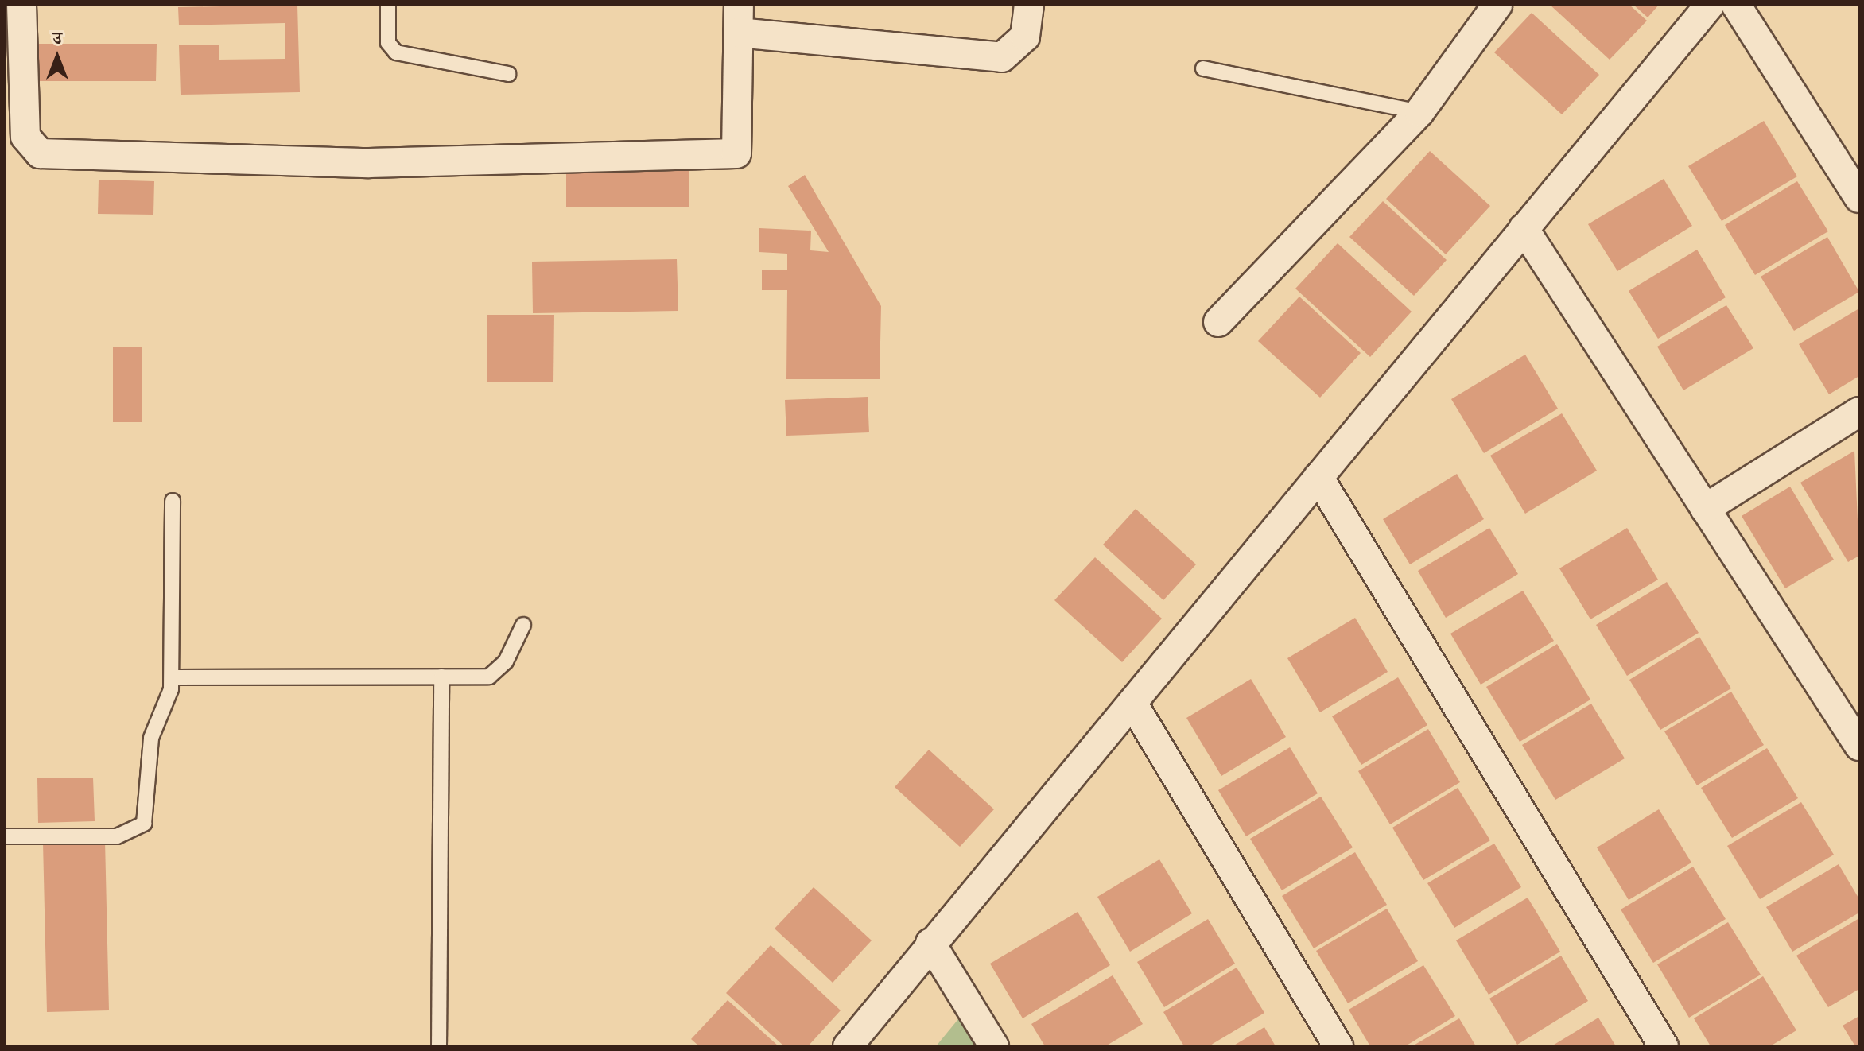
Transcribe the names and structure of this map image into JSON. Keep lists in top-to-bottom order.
{
  "north": "top"
}
